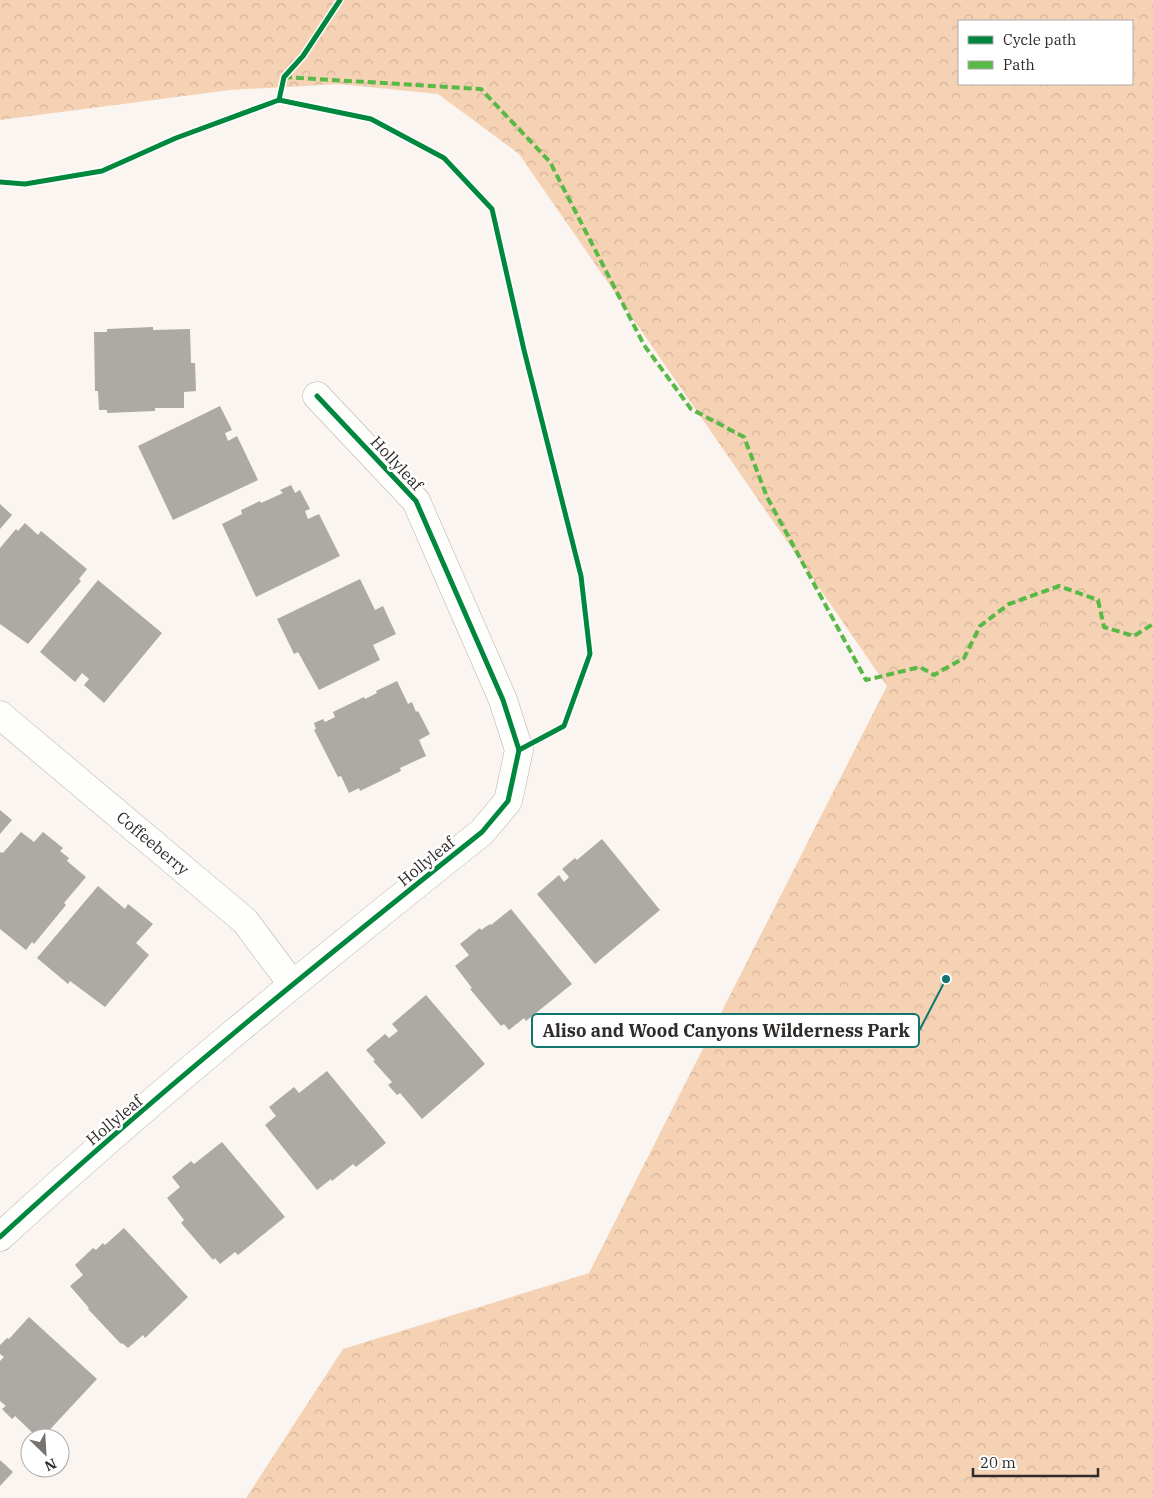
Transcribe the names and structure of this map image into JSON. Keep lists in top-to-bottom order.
{
  "streets": {
    "street": ["Hollyleaf", "Coffeeberry"]
  },
  "crossings": [
    ["Hollyleaf", "Coffeeberry"]
  ],
  "places": ["Aliso and Wood Canyons Wilderness Park"],
  "legend": ["Cycle path", "Path"],
  "scale_bar": "20 m",
  "north": "bottom right"
}
